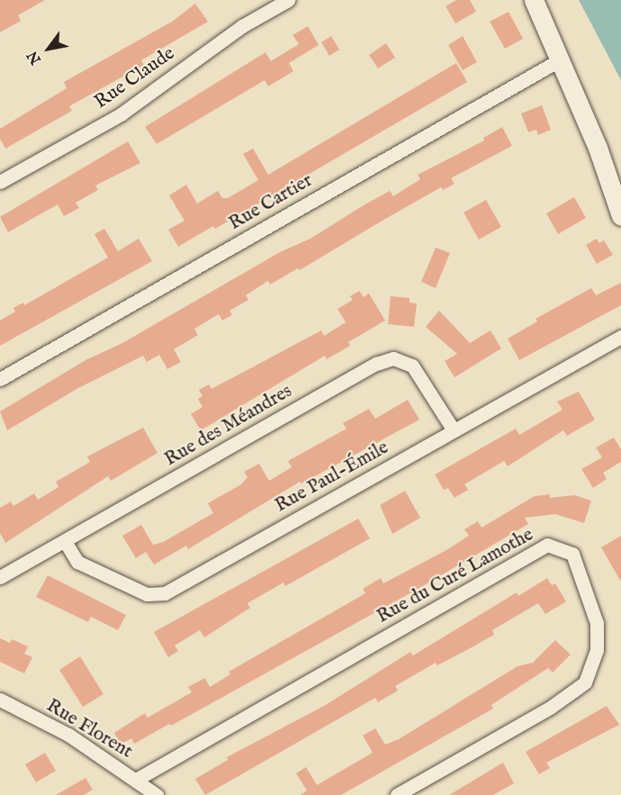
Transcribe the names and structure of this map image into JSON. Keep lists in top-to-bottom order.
{
  "streets": {
    "street": [
      "Rue Claude",
      "Rue Cartier",
      "Rue des Méandres",
      "Rue Paul-Émile",
      "Rue du Curé Lamothe",
      "Rue Florent"
    ]
  },
  "crossings": [
    ["Rue des Méandres", "Rue Paul-Émile"],
    ["Rue du Curé Lamothe", "Rue Florent"]
  ],
  "north": "bottom left"
}
